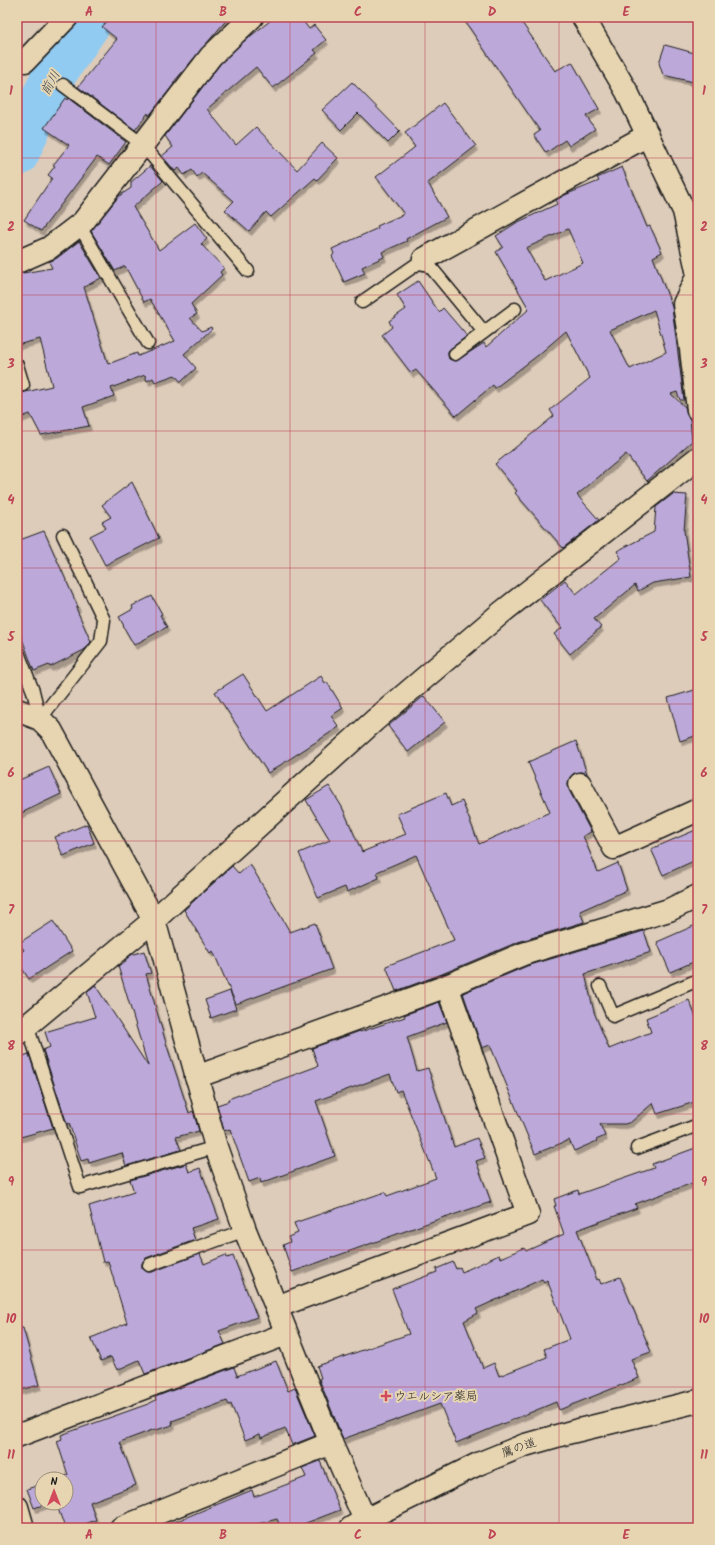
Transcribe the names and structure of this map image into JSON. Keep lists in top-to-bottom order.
{
  "streets": {
    "street": ["鷹の道"]
  },
  "water": ["前川"],
  "places": {
    "health": ["ウエルシア薬局"]
  },
  "north": "top",
  "grid": {
    "columns": [
      "A",
      "B",
      "C",
      "D",
      "E"
    ],
    "rows": [
      "1",
      "2",
      "3",
      "4",
      "5",
      "6",
      "7",
      "8",
      "9",
      "10",
      "11"
    ]
  }
}
